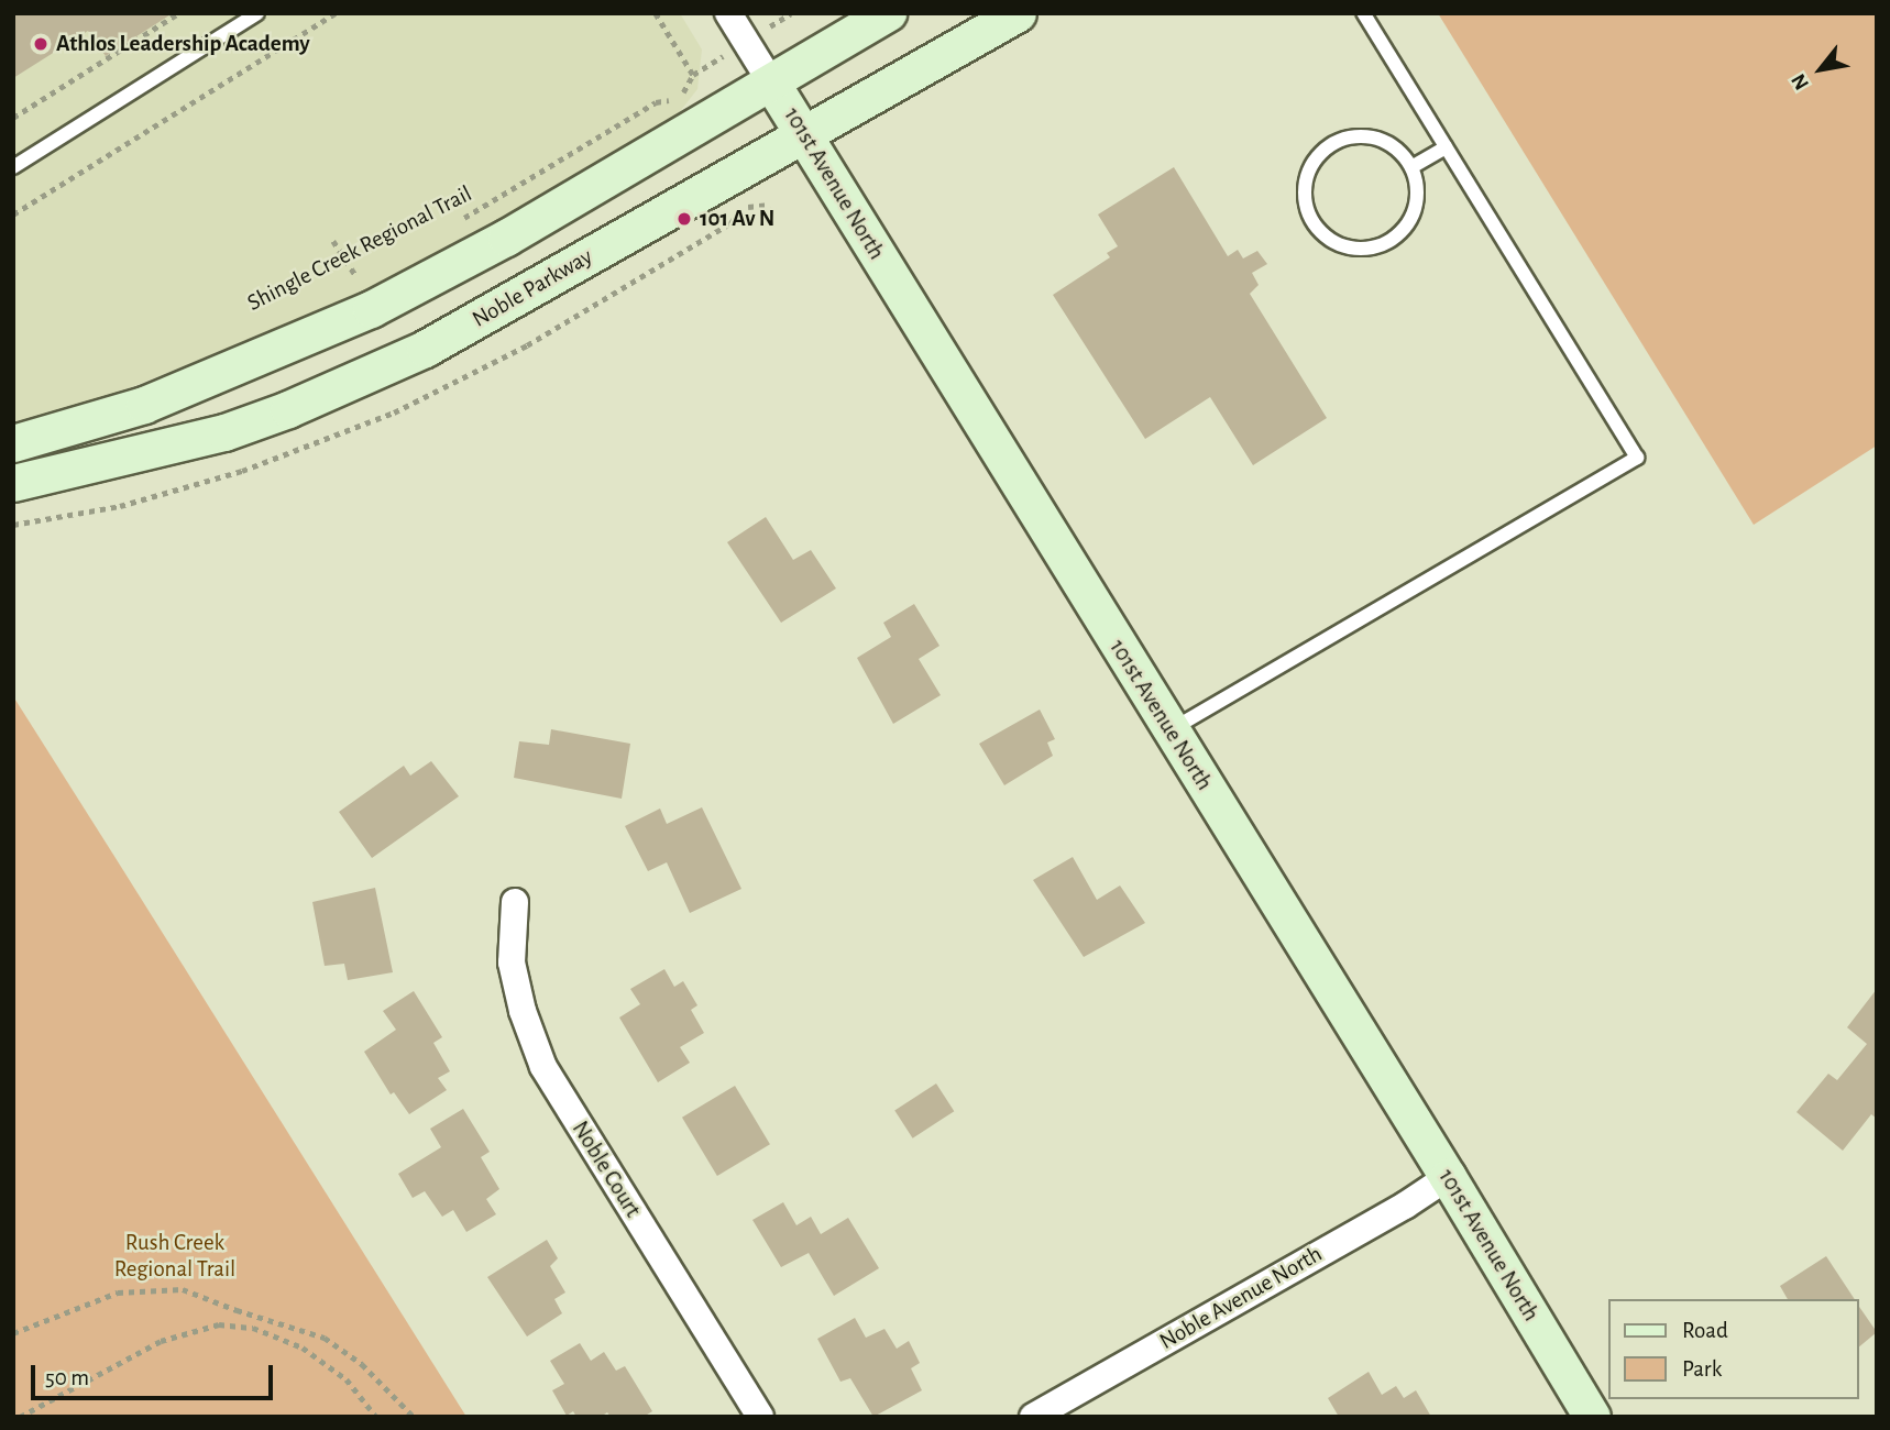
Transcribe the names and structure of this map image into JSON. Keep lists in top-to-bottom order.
{
  "streets": {
    "main road": ["101st Avenue North", "Noble Parkway"],
    "street": ["Noble Court", "Noble Avenue North"],
    "path": ["Shingle Creek Regional Trail"]
  },
  "crossings": [
    ["101st Avenue North", "Noble Parkway"],
    ["101st Avenue North", "Noble Avenue North"]
  ],
  "parks": ["Rush Creek Regional Trail"],
  "places": ["Athlos Leadership Academy", "101 Av N"],
  "legend": ["Road", "Park"],
  "scale_bar": "50 m",
  "north": "bottom left"
}
